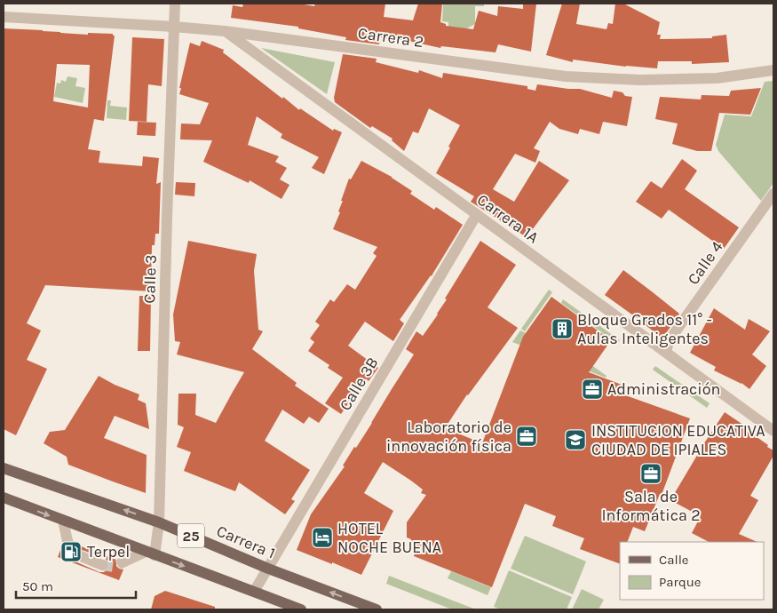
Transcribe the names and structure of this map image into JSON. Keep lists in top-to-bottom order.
{
  "streets": {
    "main road": ["25", "Carrera 1"],
    "street": [
      "Carrera 2",
      "Carrera 1A",
      "Calle 4",
      "Calle 3",
      "Calle 3B"
    ]
  },
  "crossings": [
    ["Carrera 2", "Carrera 1A"],
    ["Carrera 2", "Calle 3"],
    ["Carrera 1A", "Calle 4"],
    ["Carrera 1A", "Calle 3B"],
    ["Calle 3", "25"],
    ["Calle 3", "Carrera 1"],
    ["Calle 3B", "25"],
    ["Calle 3B", "Carrera 1"]
  ],
  "places": {
    "building": ["Bloque Grados 11° - Aulas Inteligentes"],
    "office": ["Administración", "Laboratorio de innovación física", "Sala de Informática 2"],
    "school or university": ["INSTITUCION EDUCATIVA CIUDAD DE IPIALES"],
    "hotel": ["HOTEL NOCHE BUENA"],
    "fuel station": ["Terpel"]
  },
  "legend": ["Calle", "Parque"],
  "scale_bar": "50 m"
}
